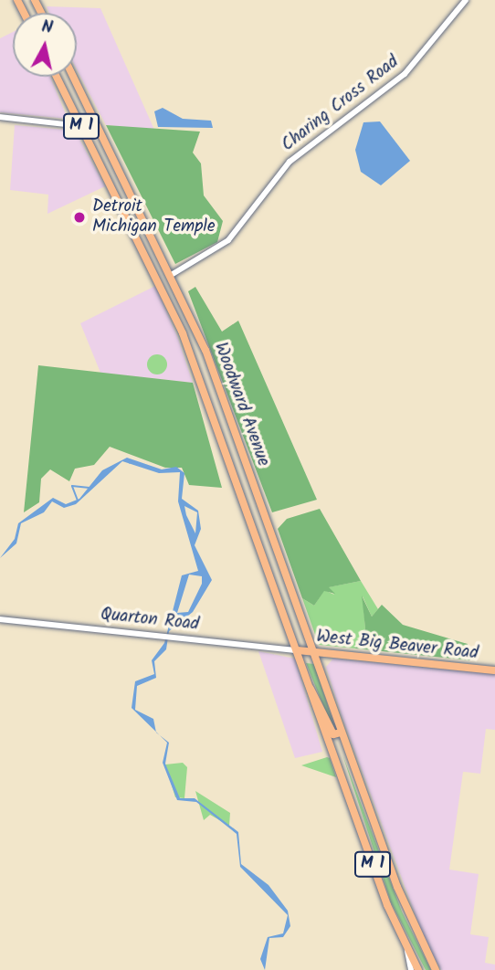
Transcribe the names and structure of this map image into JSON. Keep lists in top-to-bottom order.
{
  "streets": {
    "main road": ["M 1", "Woodward Avenue", "West Big Beaver Road"],
    "street": ["Charing Cross Road", "Quarton Road"]
  },
  "crossings": [
    ["Charing Cross Road", "Woodward Avenue"],
    ["M 1", "Woodward Avenue"],
    ["M 1", "Quarton Road"],
    ["M 1", "West Big Beaver Road"],
    ["Woodward Avenue", "West Big Beaver Road"],
    ["Quarton Road", "West Big Beaver Road"]
  ],
  "places": ["Detroit Michigan Temple"],
  "north": "top"
}
